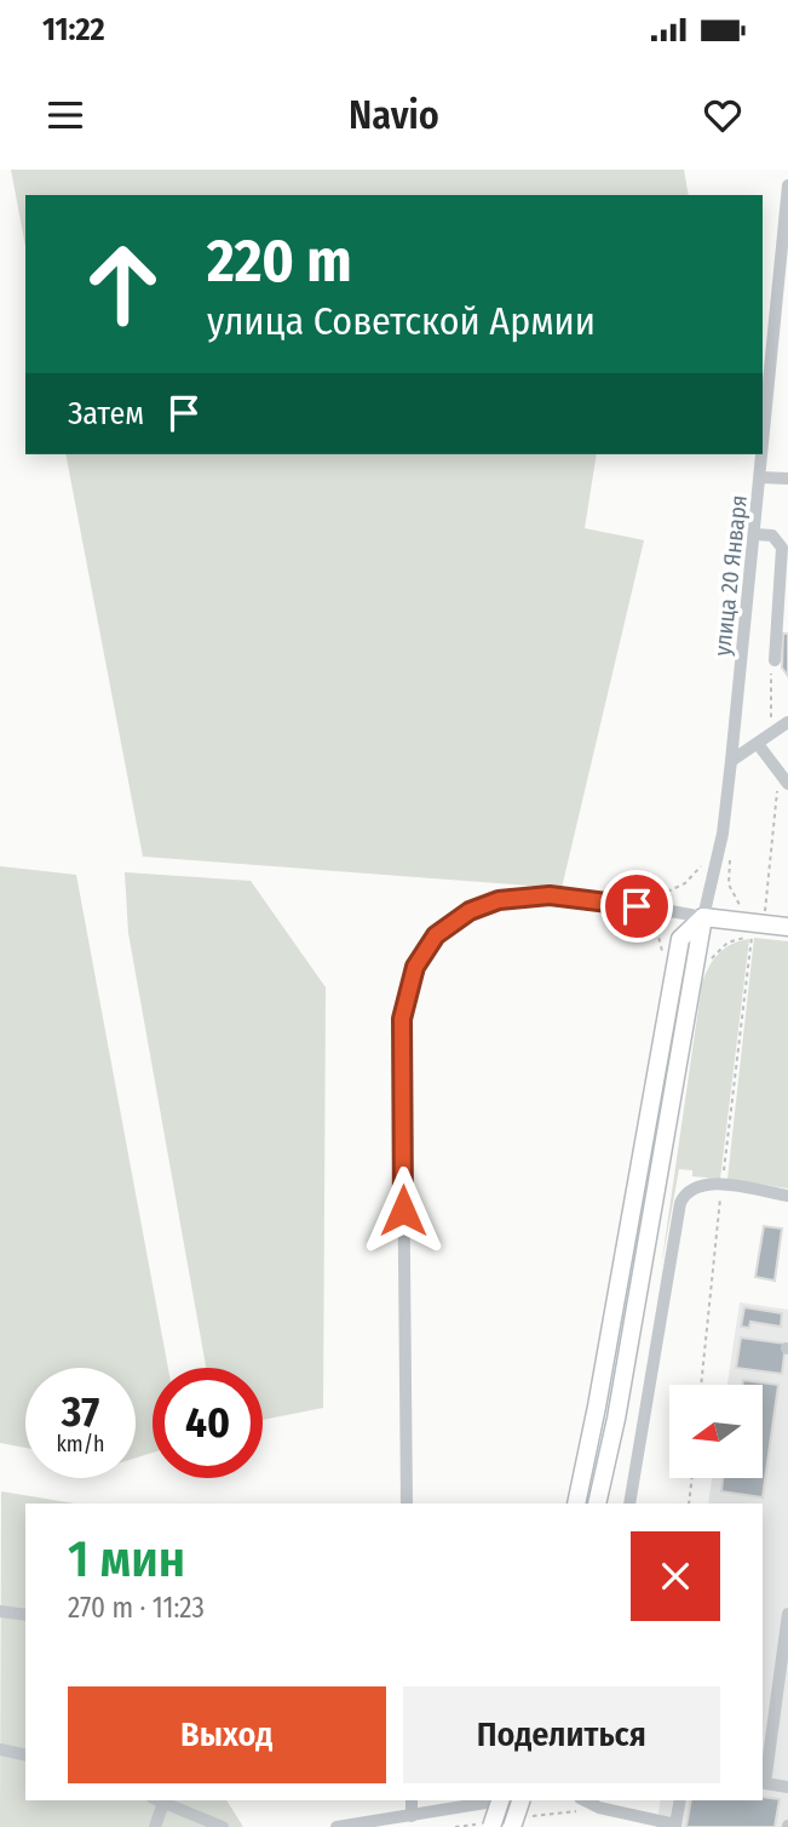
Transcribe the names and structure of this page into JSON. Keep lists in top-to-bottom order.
{
  "streets": {
    "street": ["улица 20 Января"]
  },
  "north": "left",
  "page": {
    "status": "11:22",
    "header": "Navio",
    "turn": ["220 m", "улица Советской Армии"],
    "then": "Затем",
    "speed": "37 km/h",
    "limit": "40",
    "heading": ["1 мин", "270 m · 11:23"],
    "buttons": ["Выход", "Поделиться"]
  }
}
